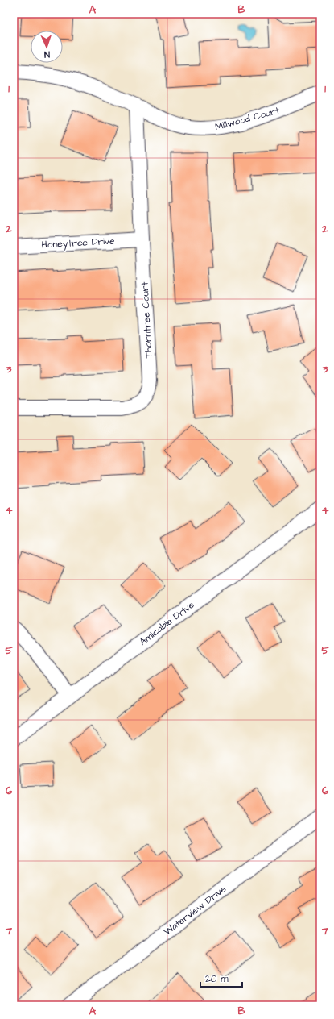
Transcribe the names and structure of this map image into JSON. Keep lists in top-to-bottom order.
{
  "streets": {
    "street": [
      "Millwood Court",
      "Honeytree Drive",
      "Thorntree Court",
      "Amicable Drive",
      "Waterview Drive"
    ]
  },
  "crossings": [
    ["Millwood Court", "Thorntree Court"],
    ["Honeytree Drive", "Thorntree Court"]
  ],
  "scale_bar": "20 m",
  "north": "bottom",
  "grid": {
    "columns": ["A", "B"],
    "rows": [
      "1",
      "2",
      "3",
      "4",
      "5",
      "6",
      "7"
    ]
  }
}
